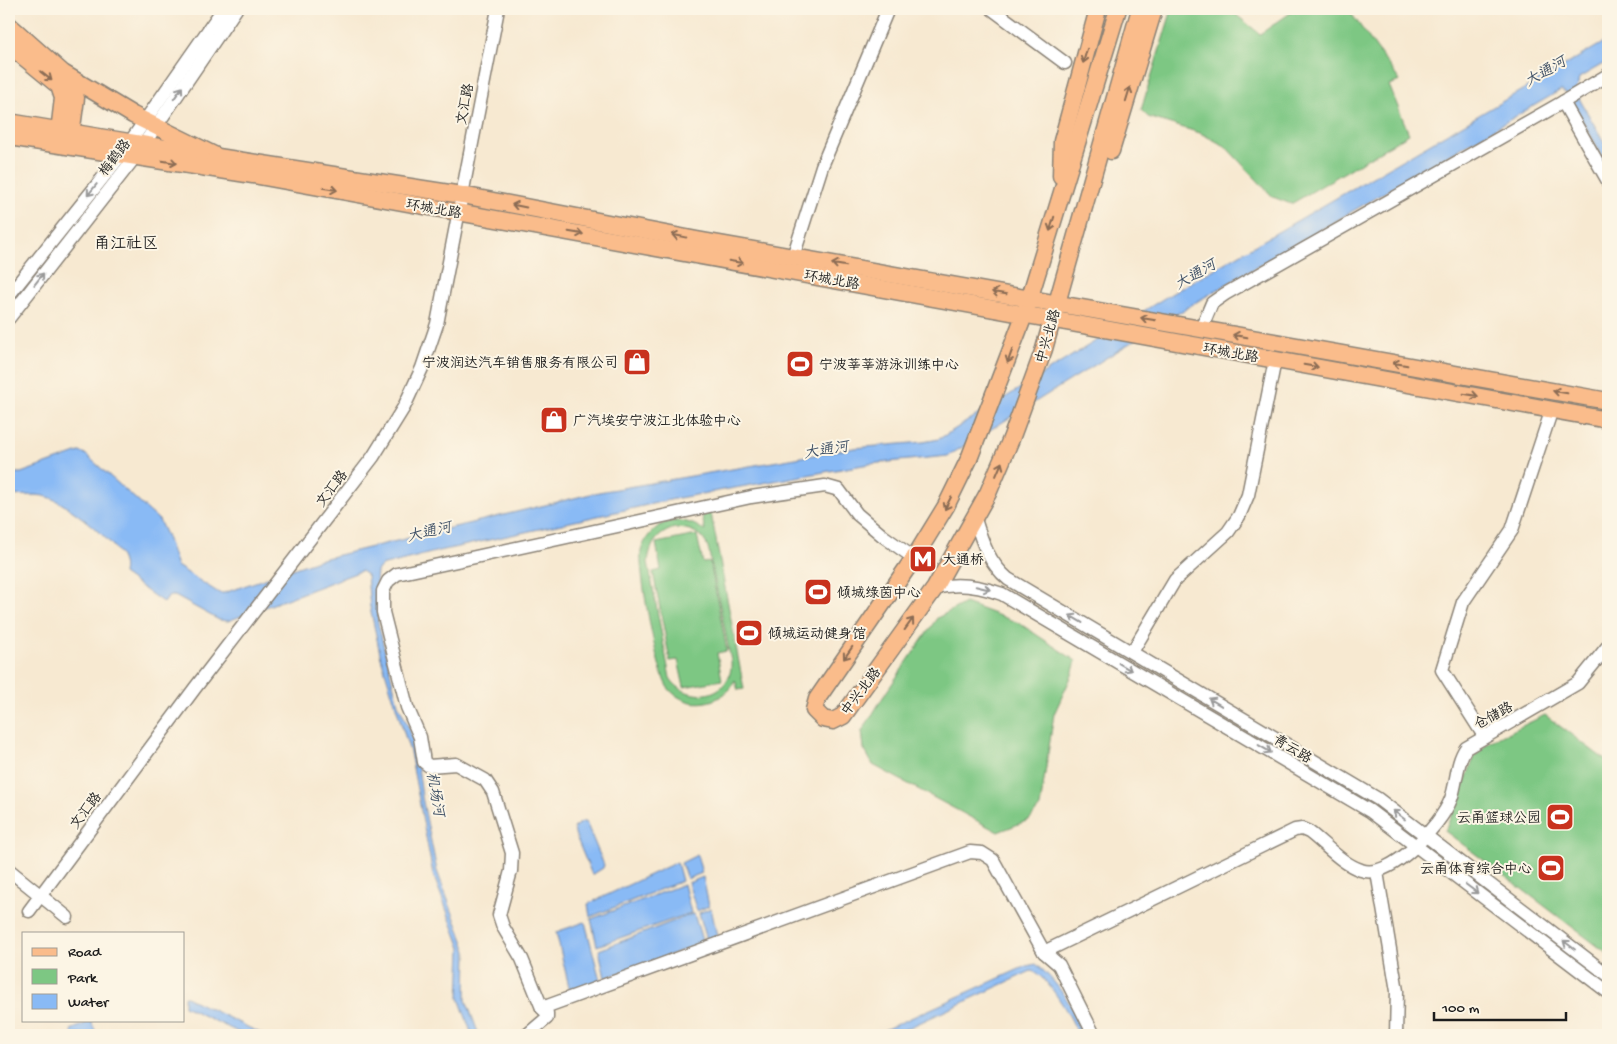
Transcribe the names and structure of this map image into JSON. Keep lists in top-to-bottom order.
{
  "streets": {
    "main road": ["环城北路", "中兴北路"],
    "street": [
      "文汇路",
      "梅鹤路",
      "仓储路",
      "青云路"
    ]
  },
  "crossings": [
    ["文汇路", "环城北路"],
    ["梅鹤路", "环城北路"],
    ["环城北路", "中兴北路"],
    ["中兴北路", "青云路"],
    ["仓储路", "青云路"]
  ],
  "districts": ["甬江社区"],
  "water": ["大通河", "机场河"],
  "places": {
    "shop": ["宁波润达汽车销售服务有限公司", "广汽埃安宁波江北体验中心"],
    "sports": [
      "宁波莘莘游泳训练中心",
      "倾城绿茵中心",
      "倾城运动健身馆",
      "云甬篮球公园",
      "云甬体育综合中心"
    ],
    "metro station": ["大通桥"]
  },
  "legend": ["Road", "Park", "Water"],
  "scale_bar": "100 m"
}
